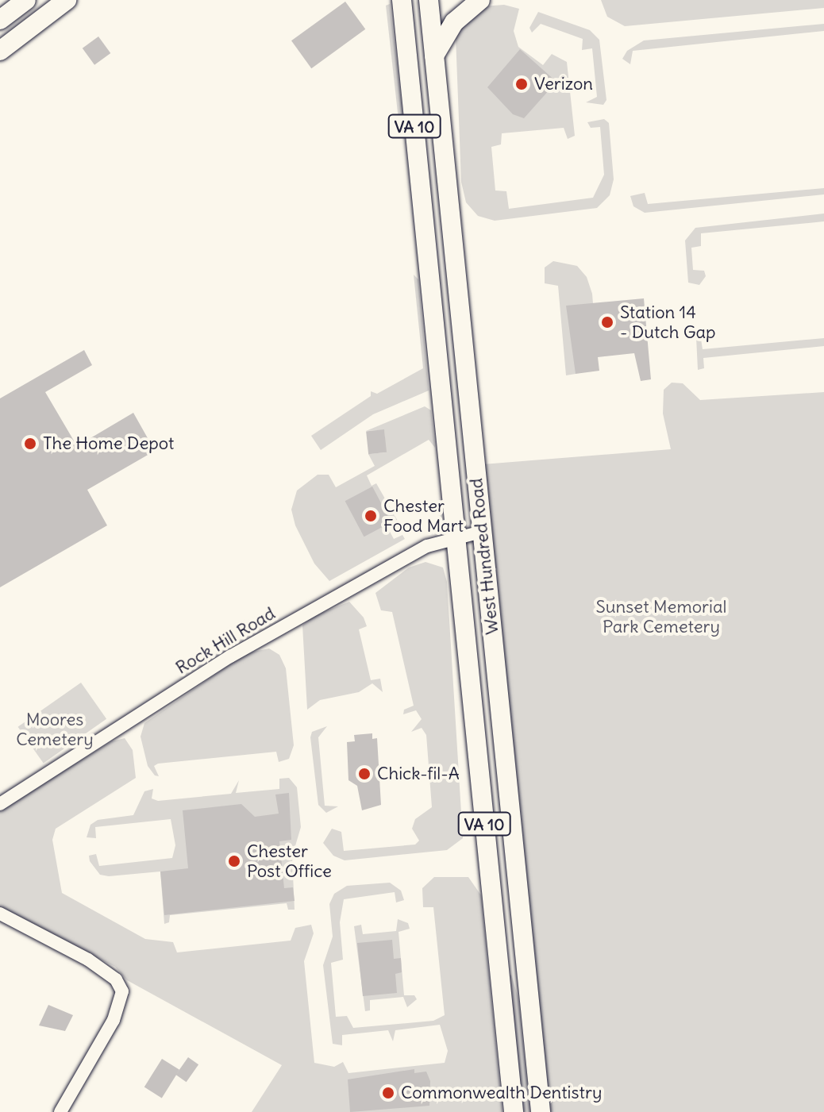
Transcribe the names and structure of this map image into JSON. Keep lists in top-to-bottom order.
{
  "streets": {
    "main road": ["VA 10", "West Hundred Road"],
    "street": ["Rock Hill Road"]
  },
  "crossings": [
    ["West Hundred Road", "Rock Hill Road"]
  ],
  "parks": ["Sunset Memorial Park Cemetery", "Moores Cemetery"],
  "places": [
    "Verizon",
    "Station 14 - Dutch Gap",
    "The Home Depot",
    "Chester Food Mart",
    "Chick-fil-A",
    "Chester Post Office",
    "Commonwealth Dentistry"
  ]
}
